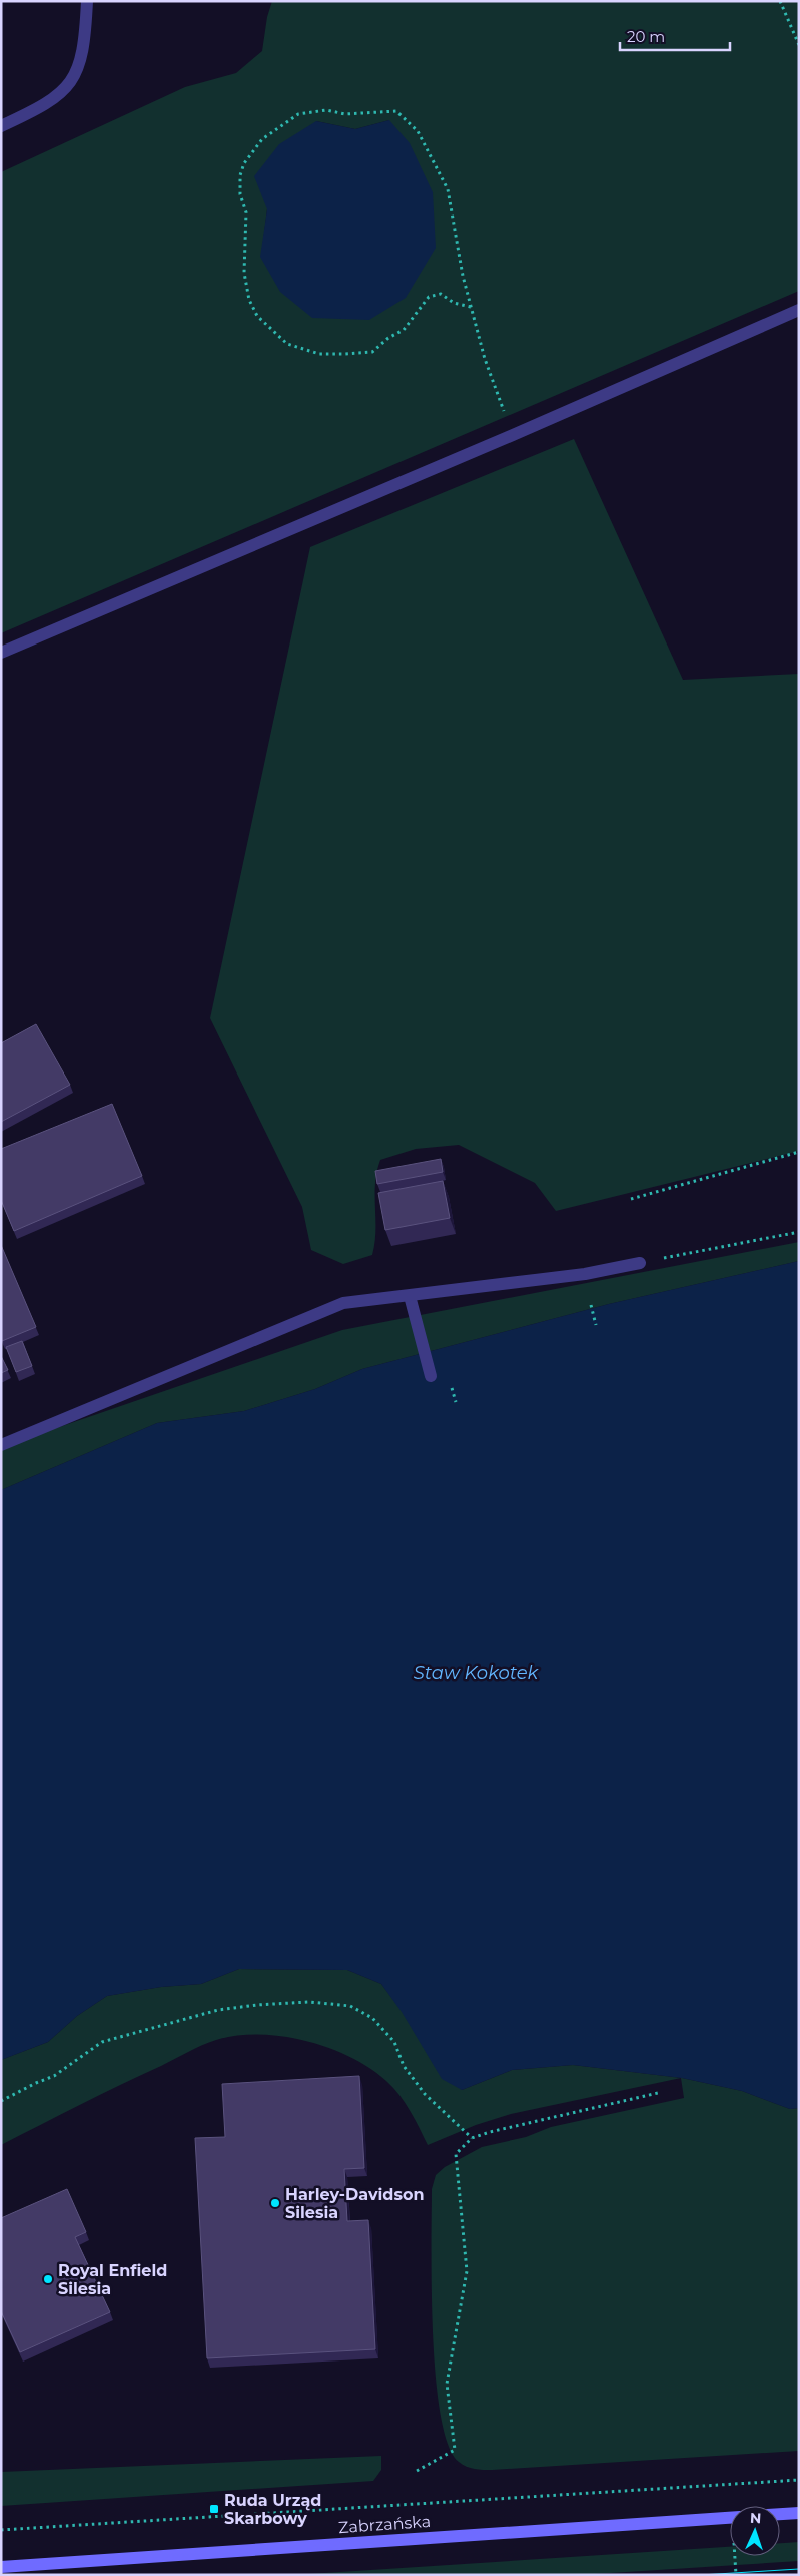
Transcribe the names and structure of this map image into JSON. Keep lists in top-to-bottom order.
{
  "streets": {
    "main road": ["Zabrzańska"]
  },
  "water": ["Staw Kokotek"],
  "places": {
    "other": ["Harley-Davidson Silesia", "Royal Enfield Silesia"],
    "transit": ["Ruda Urząd Skarbowy"]
  },
  "scale_bar": "20 m",
  "north": "top"
}
